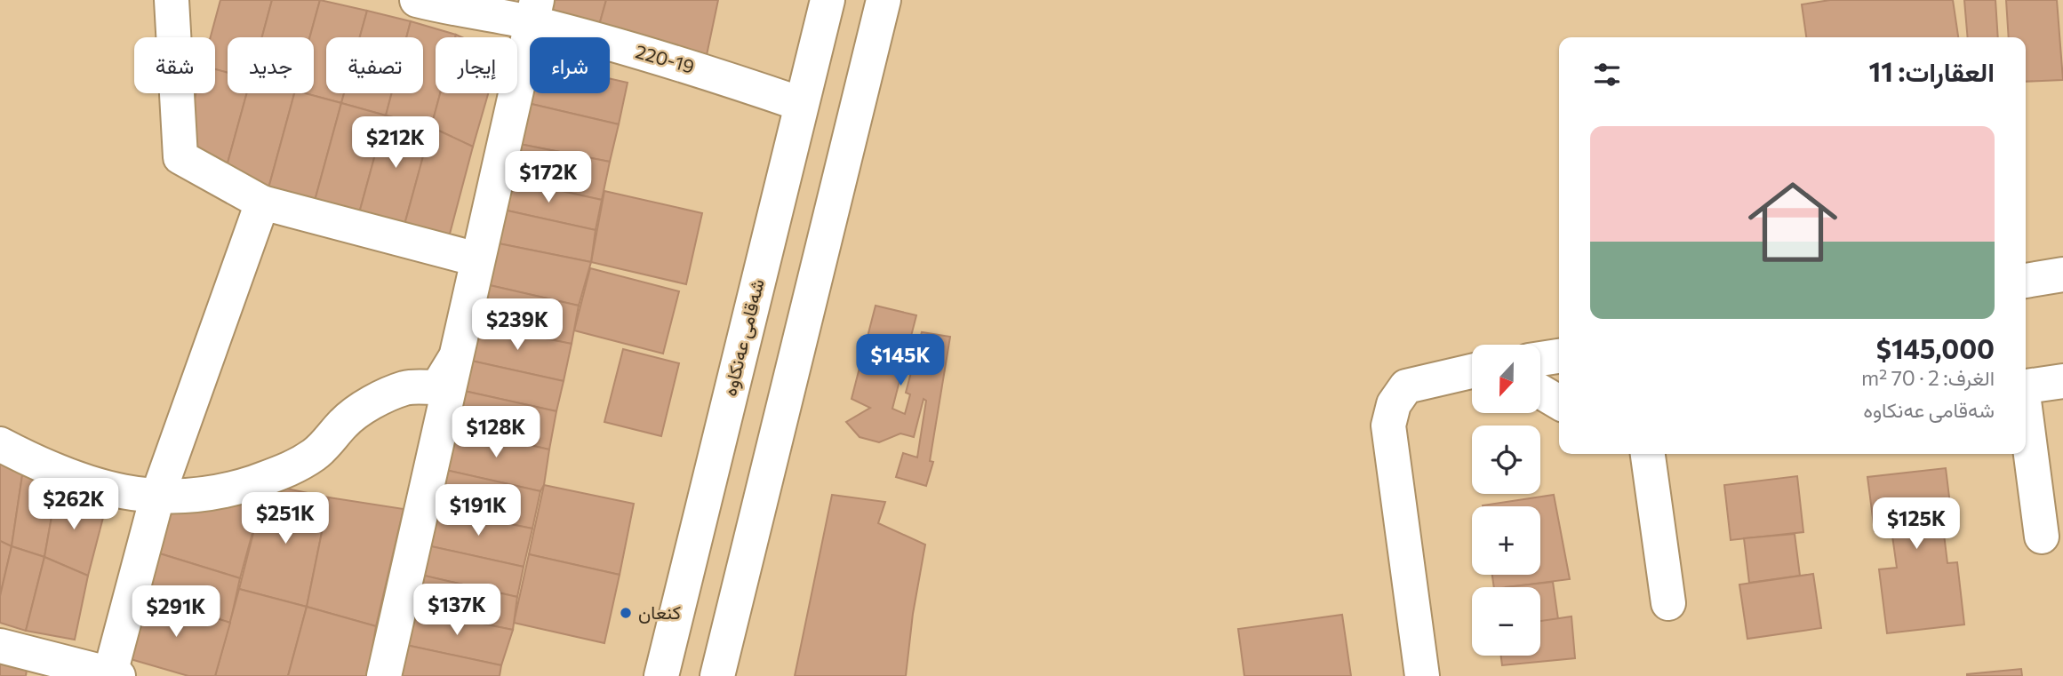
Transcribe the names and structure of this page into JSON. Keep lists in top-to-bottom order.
{
  "streets": {
    "main road": ["220-19", "شەقامی عەنکاوە"]
  },
  "crossings": [
    ["220-19", "شەقامی عەنکاوە"]
  ],
  "places": ["كنعان"],
  "north": "bottom",
  "page": {
    "chip": [
      "شراء",
      "إيجار",
      "تصفية",
      "جديد",
      "شقة"
    ],
    "heading": "العقارات: 11",
    "list": [
      {
        "name": "$145,000",
        "note": "الغرف: 2 · 70 m² · شەقامی عەنکاوە"
      }
    ],
    "price": [
      "$212K",
      "$172K",
      "$239K",
      "$145K",
      "$128K",
      "$262K",
      "$191K",
      "$251K",
      "$125K",
      "$137K",
      "$291K"
    ],
    "map_buttons": ["+", "−"]
  }
}
